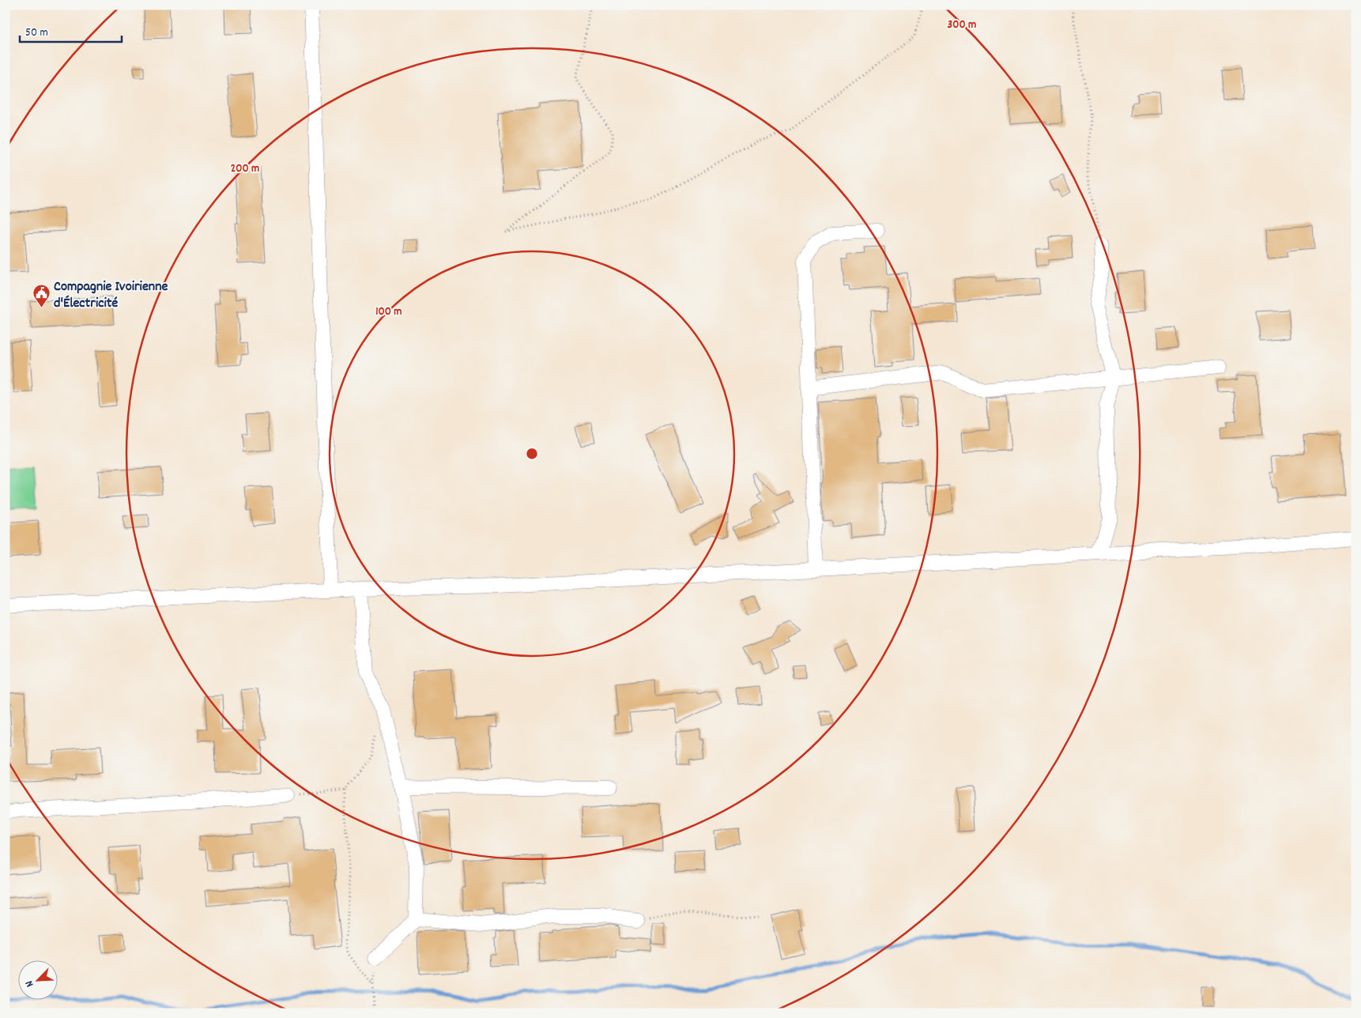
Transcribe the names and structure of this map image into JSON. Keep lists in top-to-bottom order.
{
  "places": {
    "public building": ["Compagnie Ivoirienne d'Électricité"]
  },
  "scale_bar": "50 m",
  "north": "bottom left",
  "rings": ["300 m", "200 m", "100 m"]
}
